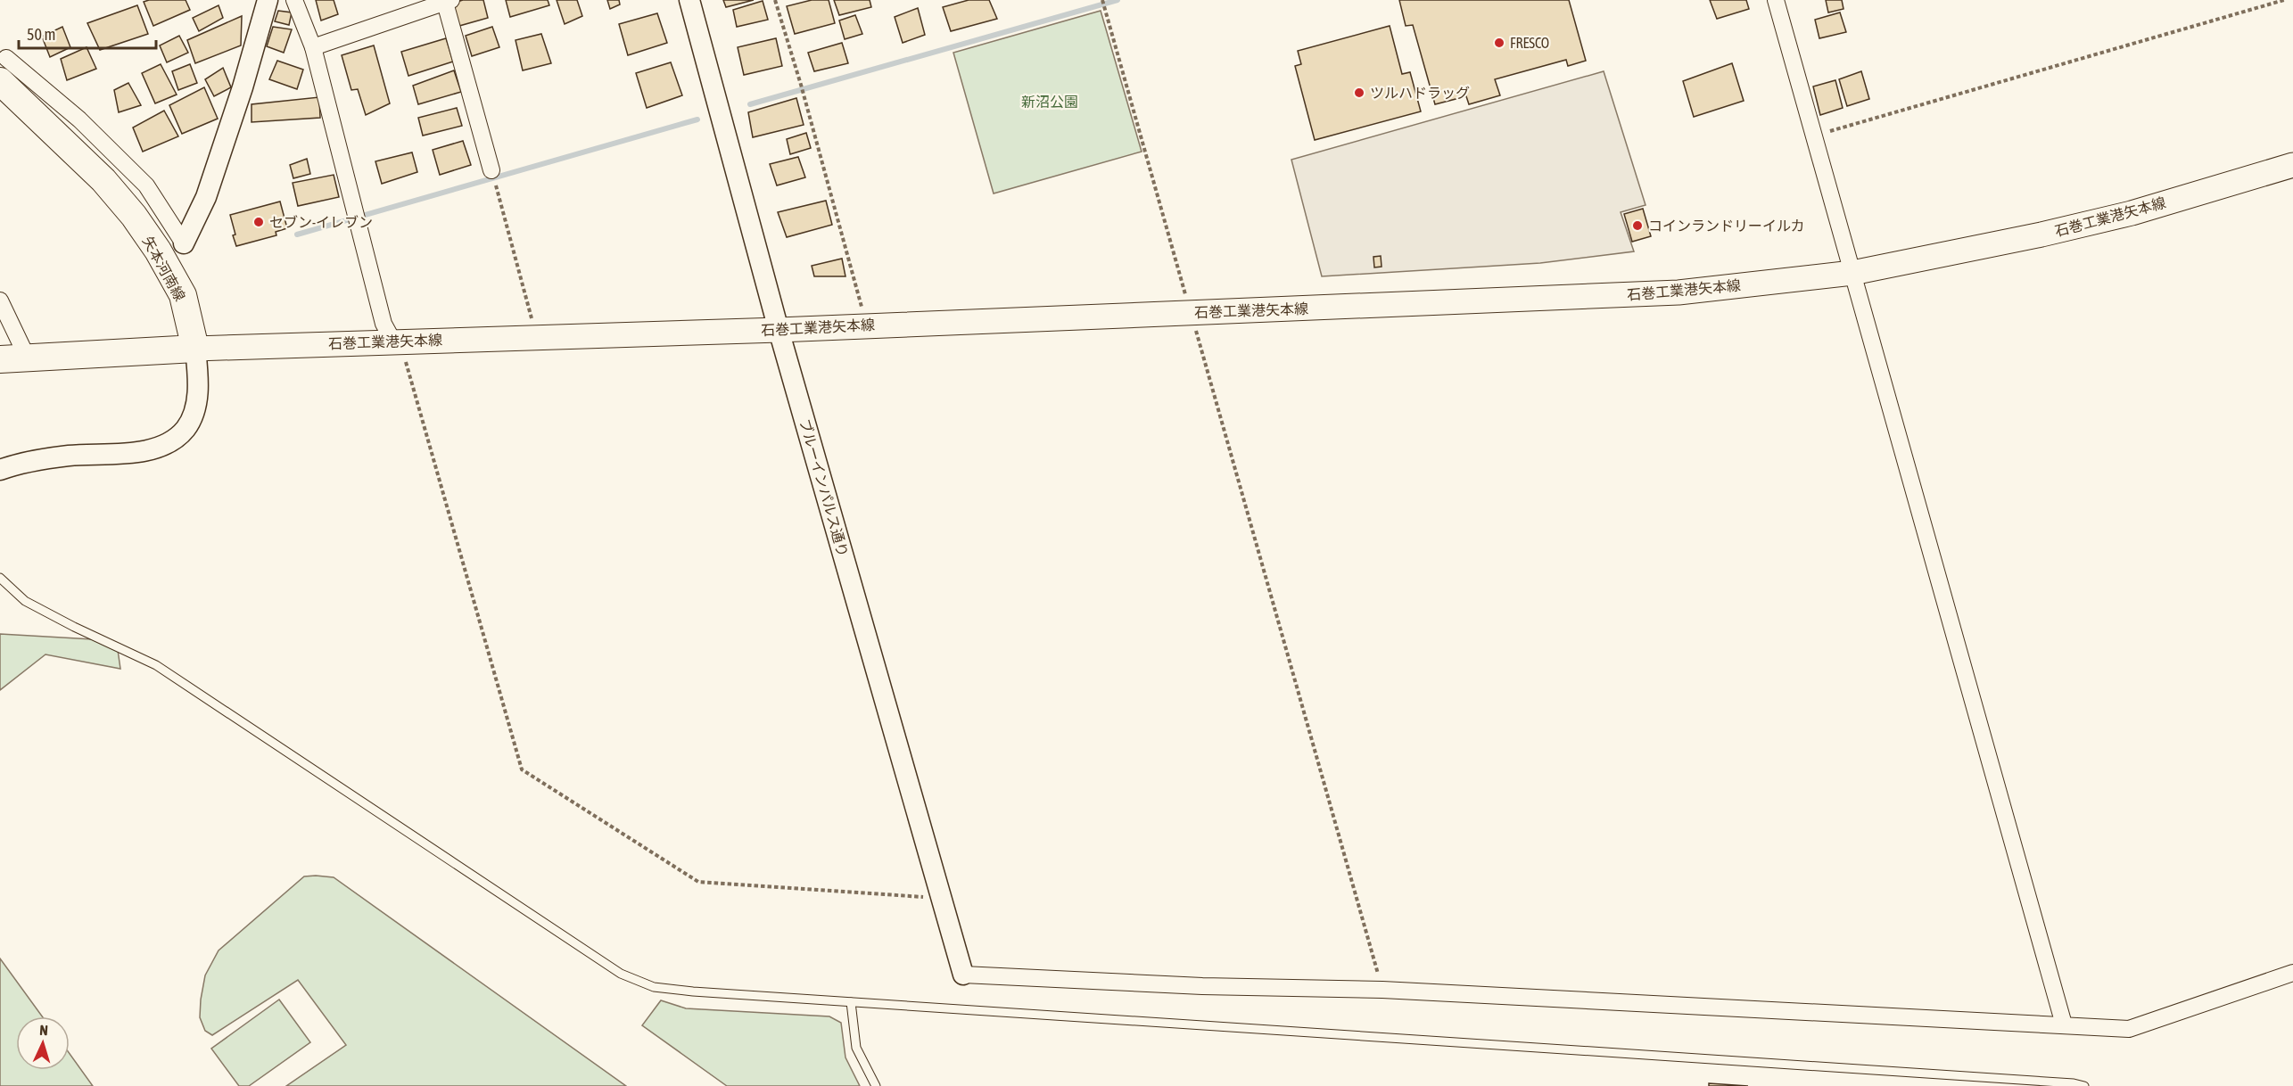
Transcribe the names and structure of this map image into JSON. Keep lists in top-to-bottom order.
{
  "streets": {
    "main road": ["石巻工業港矢本線", "矢本河南線"],
    "street": ["ブルーインパルス通り"]
  },
  "crossings": [
    ["石巻工業港矢本線", "矢本河南線"],
    ["石巻工業港矢本線", "ブルーインパルス通り"]
  ],
  "parks": ["新沼公園"],
  "places": [
    "FRESCO",
    "ツルハドラッグ",
    "セブン-イレブン",
    "コインランドリーイルカ"
  ],
  "scale_bar": "50 m",
  "north": "top"
}
